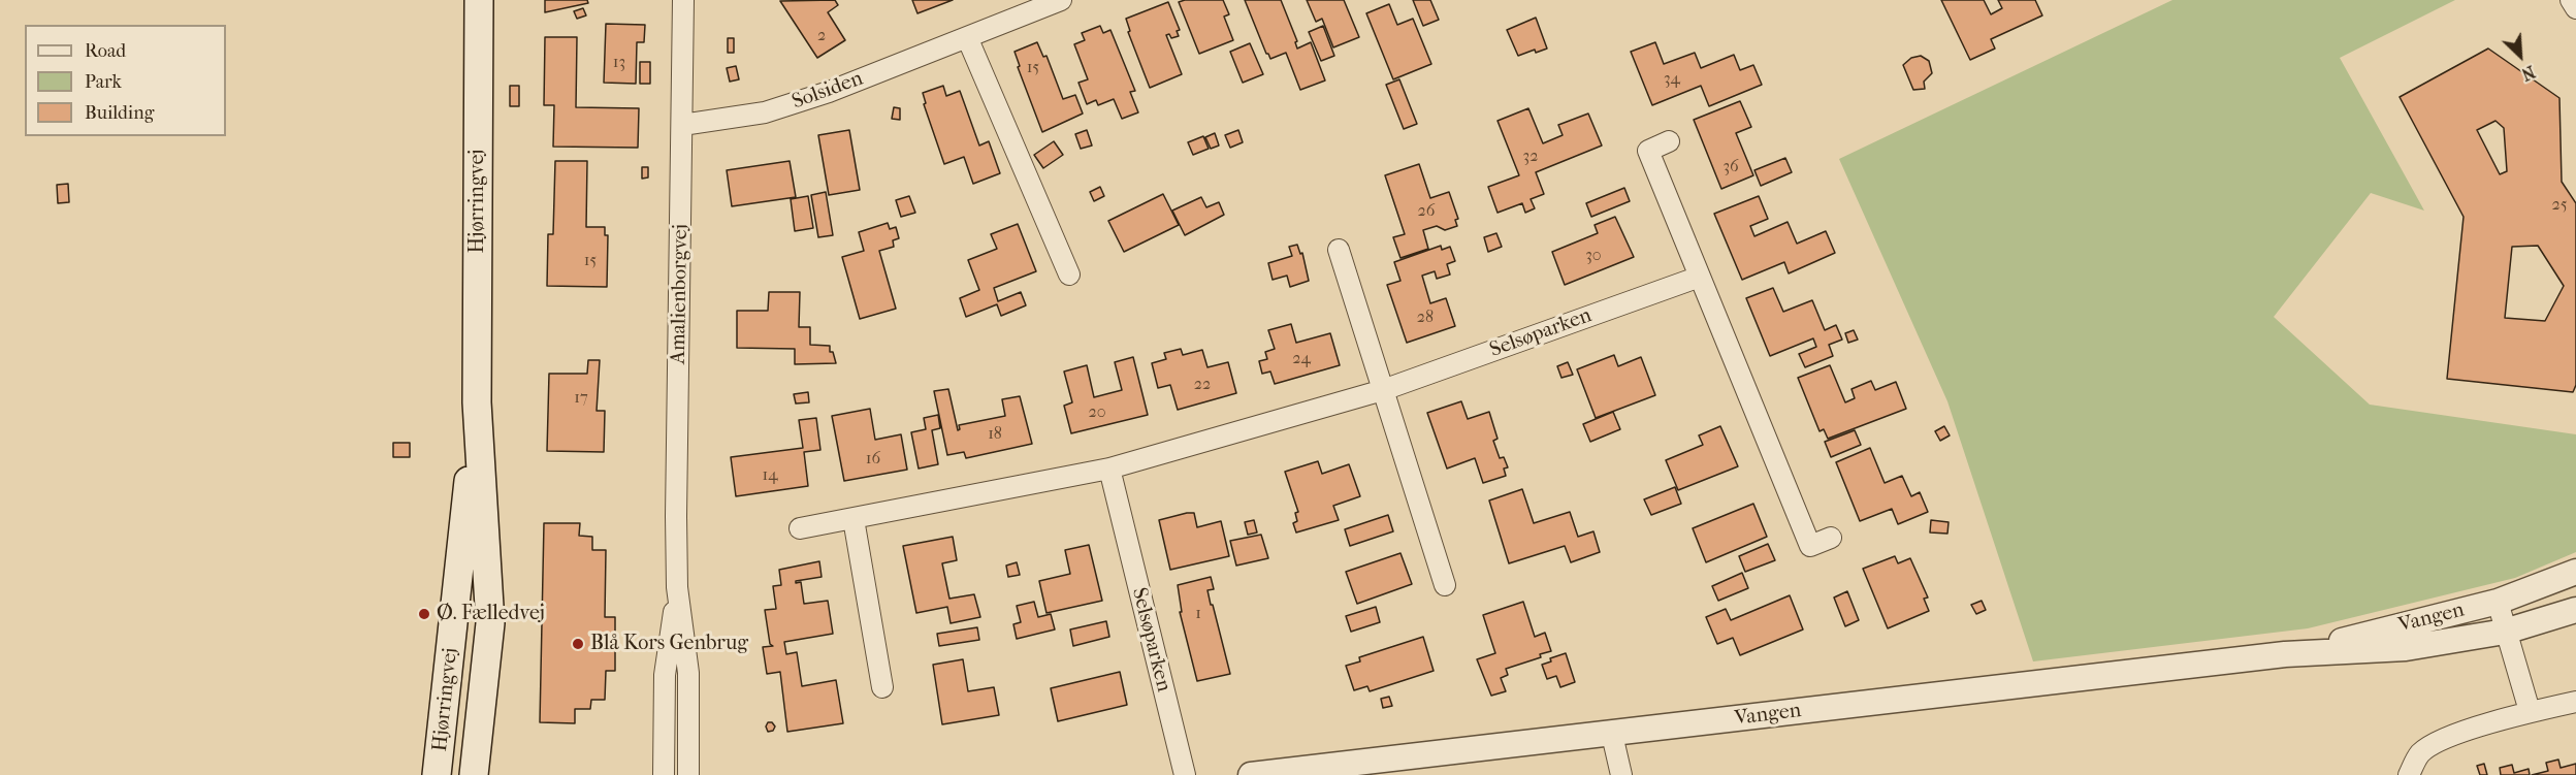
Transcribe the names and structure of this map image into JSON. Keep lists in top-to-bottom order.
{
  "streets": {
    "main road": ["Hjørringvej"],
    "street": [
      "Solsiden",
      "Amalienborgvej",
      "Selsøparken",
      "Vangen"
    ]
  },
  "crossings": [
    ["Solsiden", "Amalienborgvej"]
  ],
  "places": ["Ø. Fælledvej", "Blå Kors Genbrug"],
  "house_numbers": [
    "2",
    "13",
    "15",
    "34",
    "32",
    "36",
    "25",
    "26",
    "30",
    "15",
    "28",
    "24",
    "22",
    "17",
    "20",
    "18",
    "16",
    "14",
    "1"
  ],
  "legend": ["Road", "Park", "Building"],
  "north": "bottom right"
}
